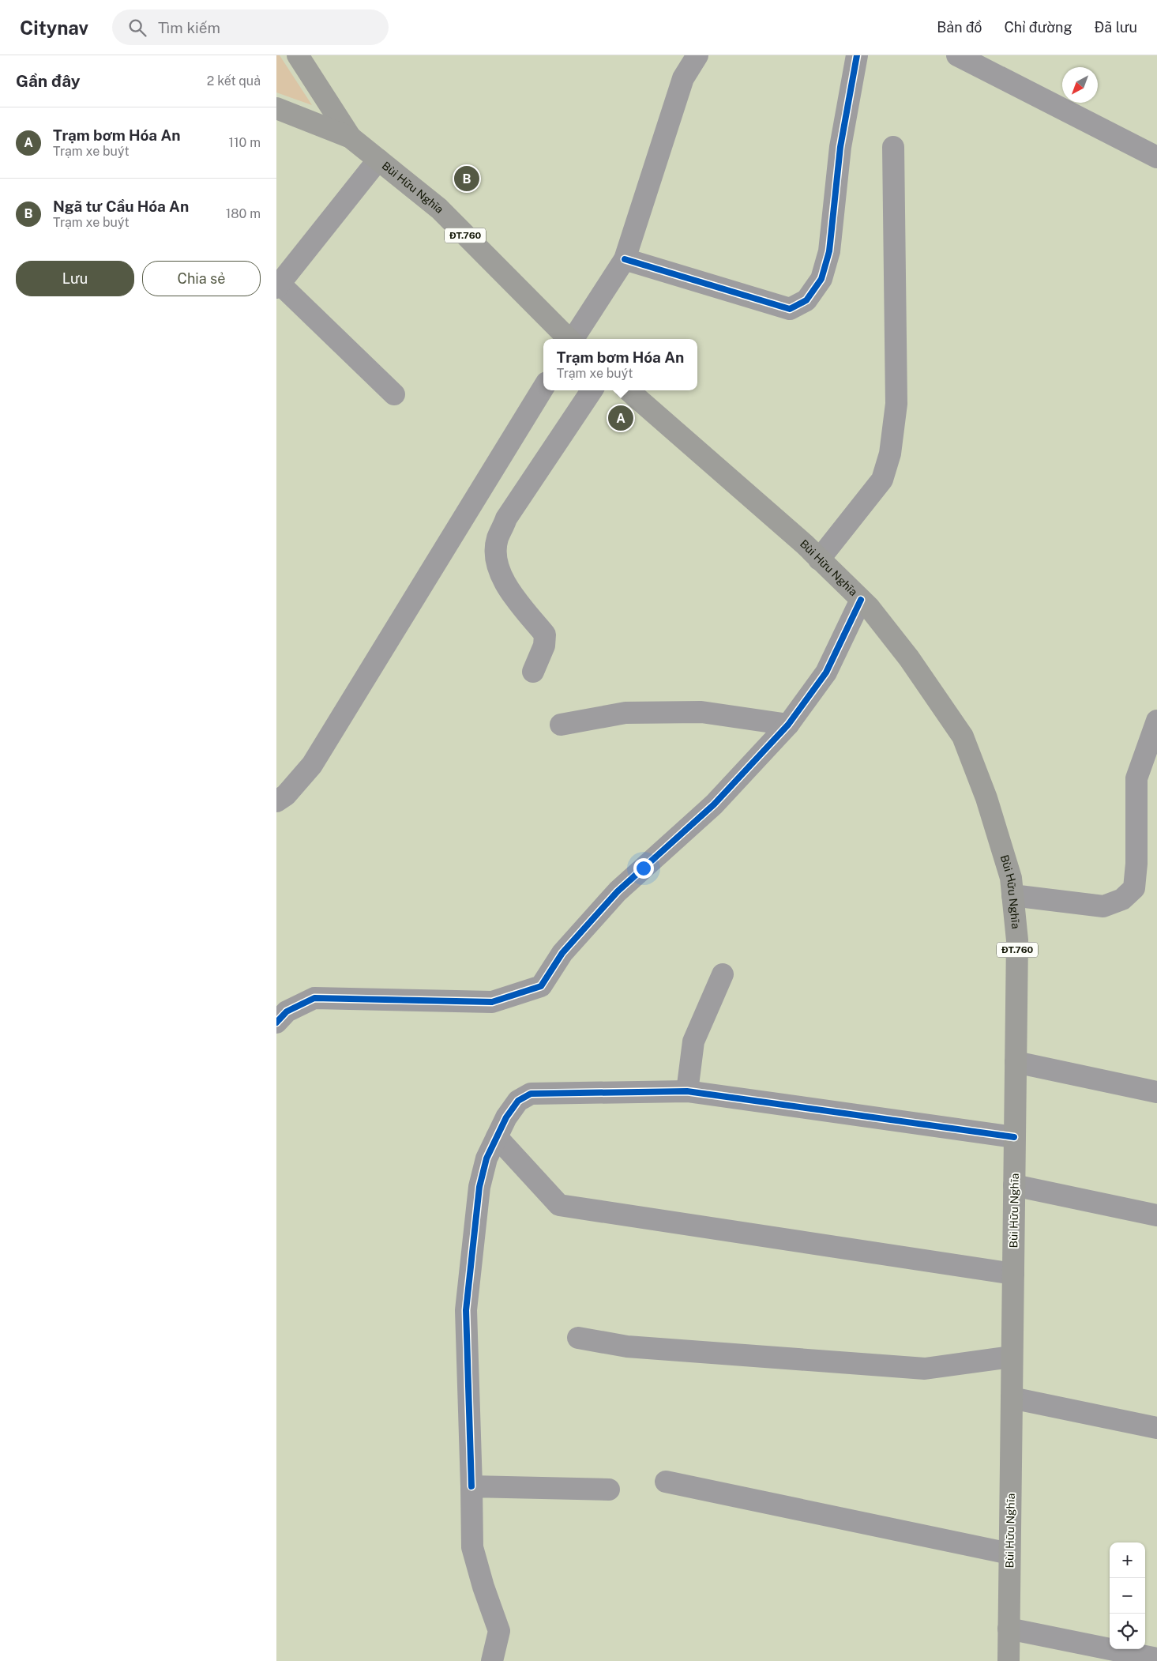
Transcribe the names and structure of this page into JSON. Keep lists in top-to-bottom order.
{
  "streets": {
    "main road": ["Bùi Hữu Nghĩa", "ĐT.760"]
  },
  "crossings": [
    ["Bùi Hữu Nghĩa", "ĐT.760"]
  ],
  "north": "bottom left",
  "page": {
    "header": "Citynav",
    "search": "Tìm kiếm",
    "nav": ["Bản đồ", "Chỉ đường", "Đã lưu"],
    "heading": ["Gần đây", "2 kết quả"],
    "list": [
      {
        "mark": "A",
        "name": "Trạm bơm Hóa An",
        "note": "Trạm xe buýt",
        "value": "110 m"
      },
      {
        "mark": "B",
        "name": "Ngã tư Cầu Hóa An",
        "note": "Trạm xe buýt",
        "value": "180 m"
      }
    ],
    "pins": ["B", "A"],
    "buttons": ["Lưu", "Chia sẻ"],
    "popup": ["Trạm bơm Hóa An", "Trạm xe buýt"],
    "map_buttons": ["+", "−"]
  }
}
